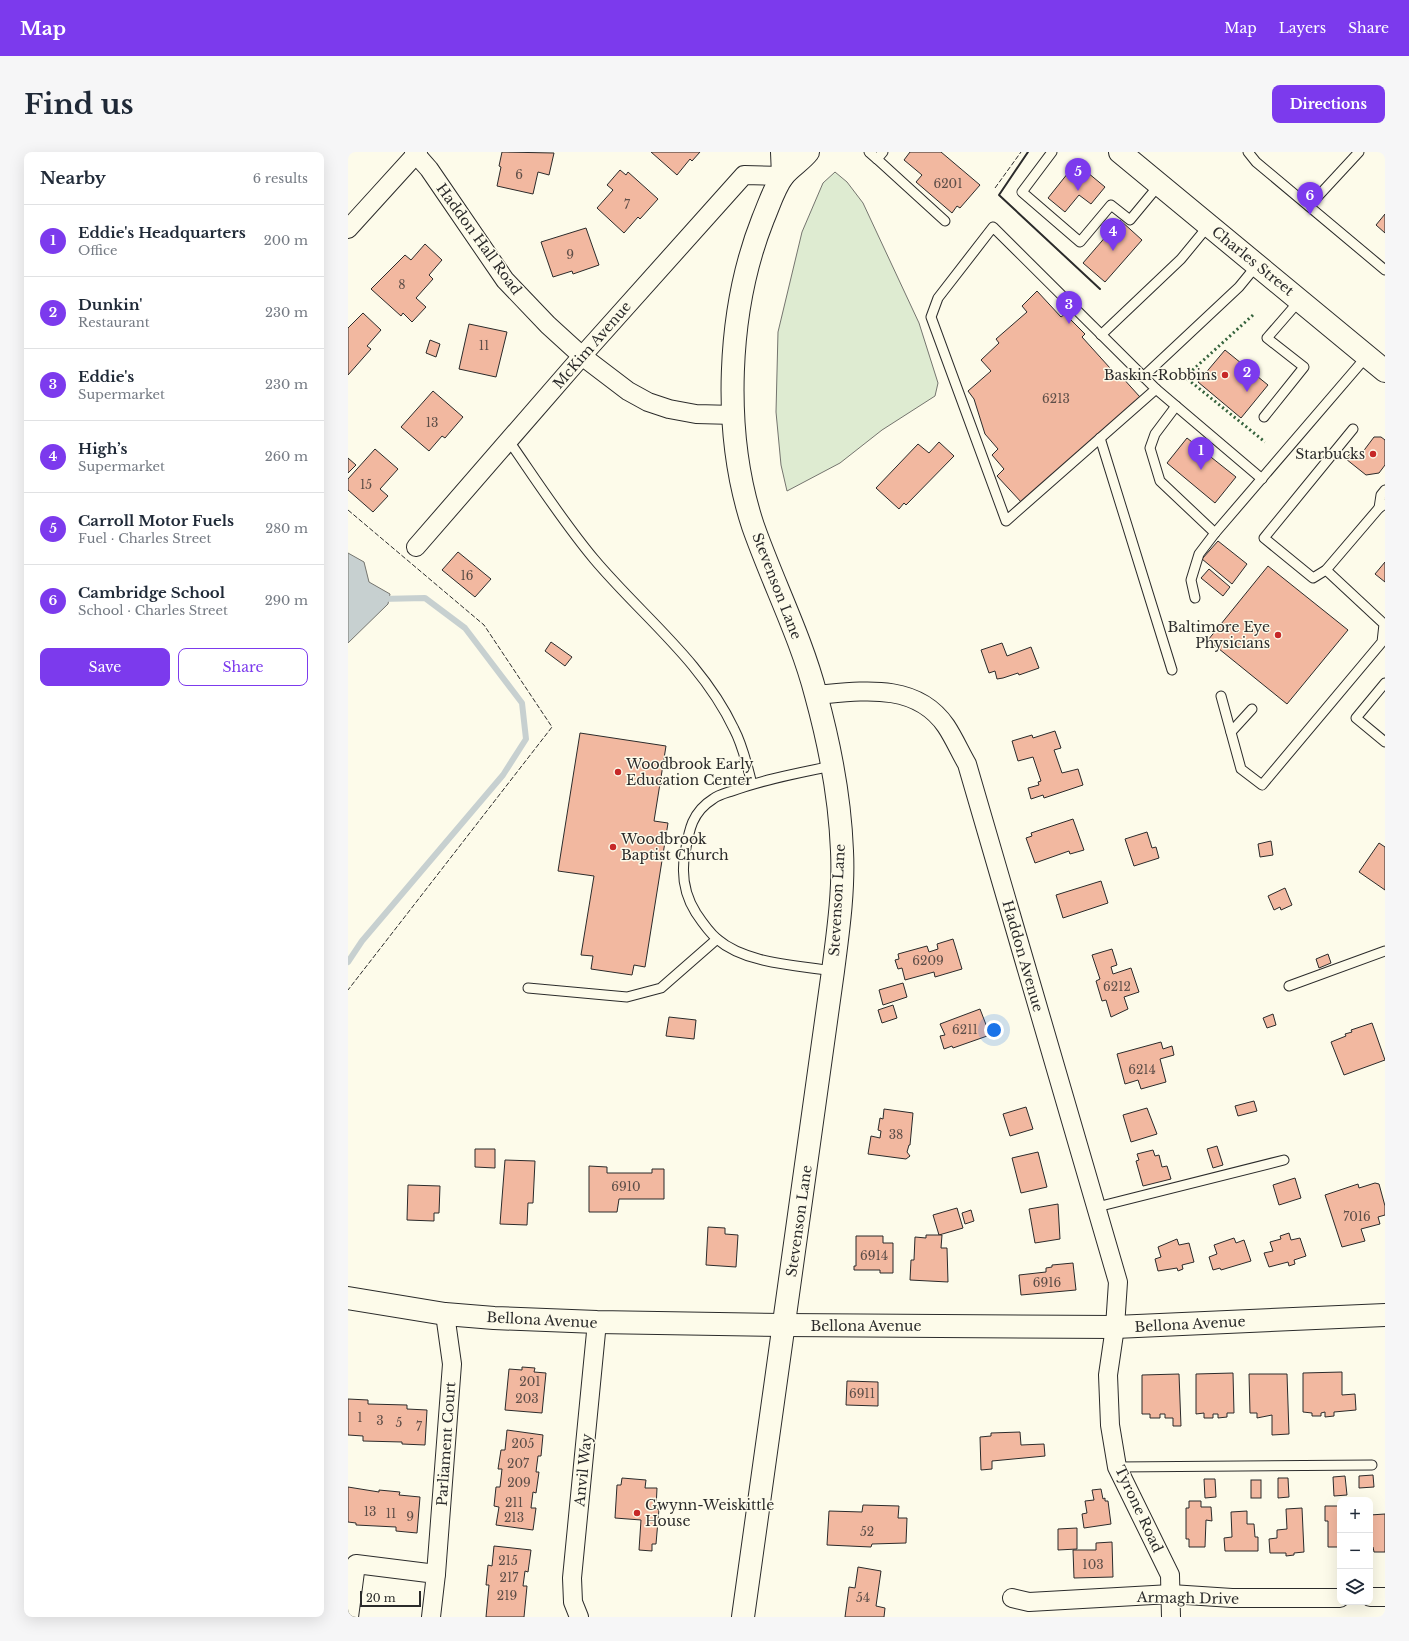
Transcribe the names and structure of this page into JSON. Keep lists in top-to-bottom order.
{
  "streets": {
    "street": [
      "Haddon Hall Road",
      "Charles Street",
      "McKim Avenue",
      "Stevenson Lane",
      "Haddon Avenue",
      "Bellona Avenue",
      "Parliament Court",
      "Anvil Way",
      "Tyrone Road",
      "Armagh Drive"
    ]
  },
  "crossings": [
    ["Haddon Hall Road", "McKim Avenue"],
    ["Haddon Hall Road", "Stevenson Lane"],
    ["McKim Avenue", "Stevenson Lane"],
    ["Stevenson Lane", "Haddon Avenue"],
    ["Stevenson Lane", "Bellona Avenue"],
    ["Haddon Avenue", "Bellona Avenue"],
    ["Haddon Avenue", "Tyrone Road"],
    ["Bellona Avenue", "Parliament Court"],
    ["Bellona Avenue", "Anvil Way"],
    ["Bellona Avenue", "Tyrone Road"],
    ["Tyrone Road", "Armagh Drive"]
  ],
  "places": [
    "Baskin-Robbins",
    "Starbucks",
    "Baltimore Eye Physicians",
    "Woodbrook Early Education Center",
    "Woodbrook Baptist Church",
    "Gwynn-Weiskittle House"
  ],
  "house_numbers": [
    "6",
    "6201",
    "7",
    "9",
    "8",
    "11",
    "6213",
    "13",
    "15",
    "16",
    "6209",
    "6212",
    "6211",
    "6214",
    "38",
    "6910",
    "7016",
    "6914",
    "6916",
    "201",
    "6911",
    "203",
    "1",
    "3",
    "5",
    "7",
    "205",
    "207",
    "209",
    "211",
    "13",
    "11",
    "9",
    "213",
    "52",
    "215",
    "103",
    "217",
    "219",
    "54"
  ],
  "scale_bar": "20 m",
  "page": {
    "header": "Map",
    "nav": ["Map", "Layers", "Share"],
    "buttons": [
      "Directions",
      ["Save", "Share"]
    ],
    "title": "Find us",
    "heading": ["Nearby", "6 results"],
    "pins": [
      "5",
      "6",
      "4",
      "3",
      "2",
      "1"
    ],
    "list": [
      {
        "mark": "1",
        "name": "Eddie's Headquarters",
        "note": "Office",
        "value": "200 m"
      },
      {
        "mark": "2",
        "name": "Dunkin'",
        "note": "Restaurant",
        "value": "230 m"
      },
      {
        "mark": "3",
        "name": "Eddie's",
        "note": "Supermarket",
        "value": "230 m"
      },
      {
        "mark": "4",
        "name": "High’s",
        "note": "Supermarket",
        "value": "260 m"
      },
      {
        "mark": "5",
        "name": "Carroll Motor Fuels",
        "note": "Fuel · Charles Street",
        "value": "280 m"
      },
      {
        "mark": "6",
        "name": "Cambridge School",
        "note": "School · Charles Street",
        "value": "290 m"
      }
    ],
    "map_buttons": ["+", "−"],
    "scale": "20 m"
  }
}
